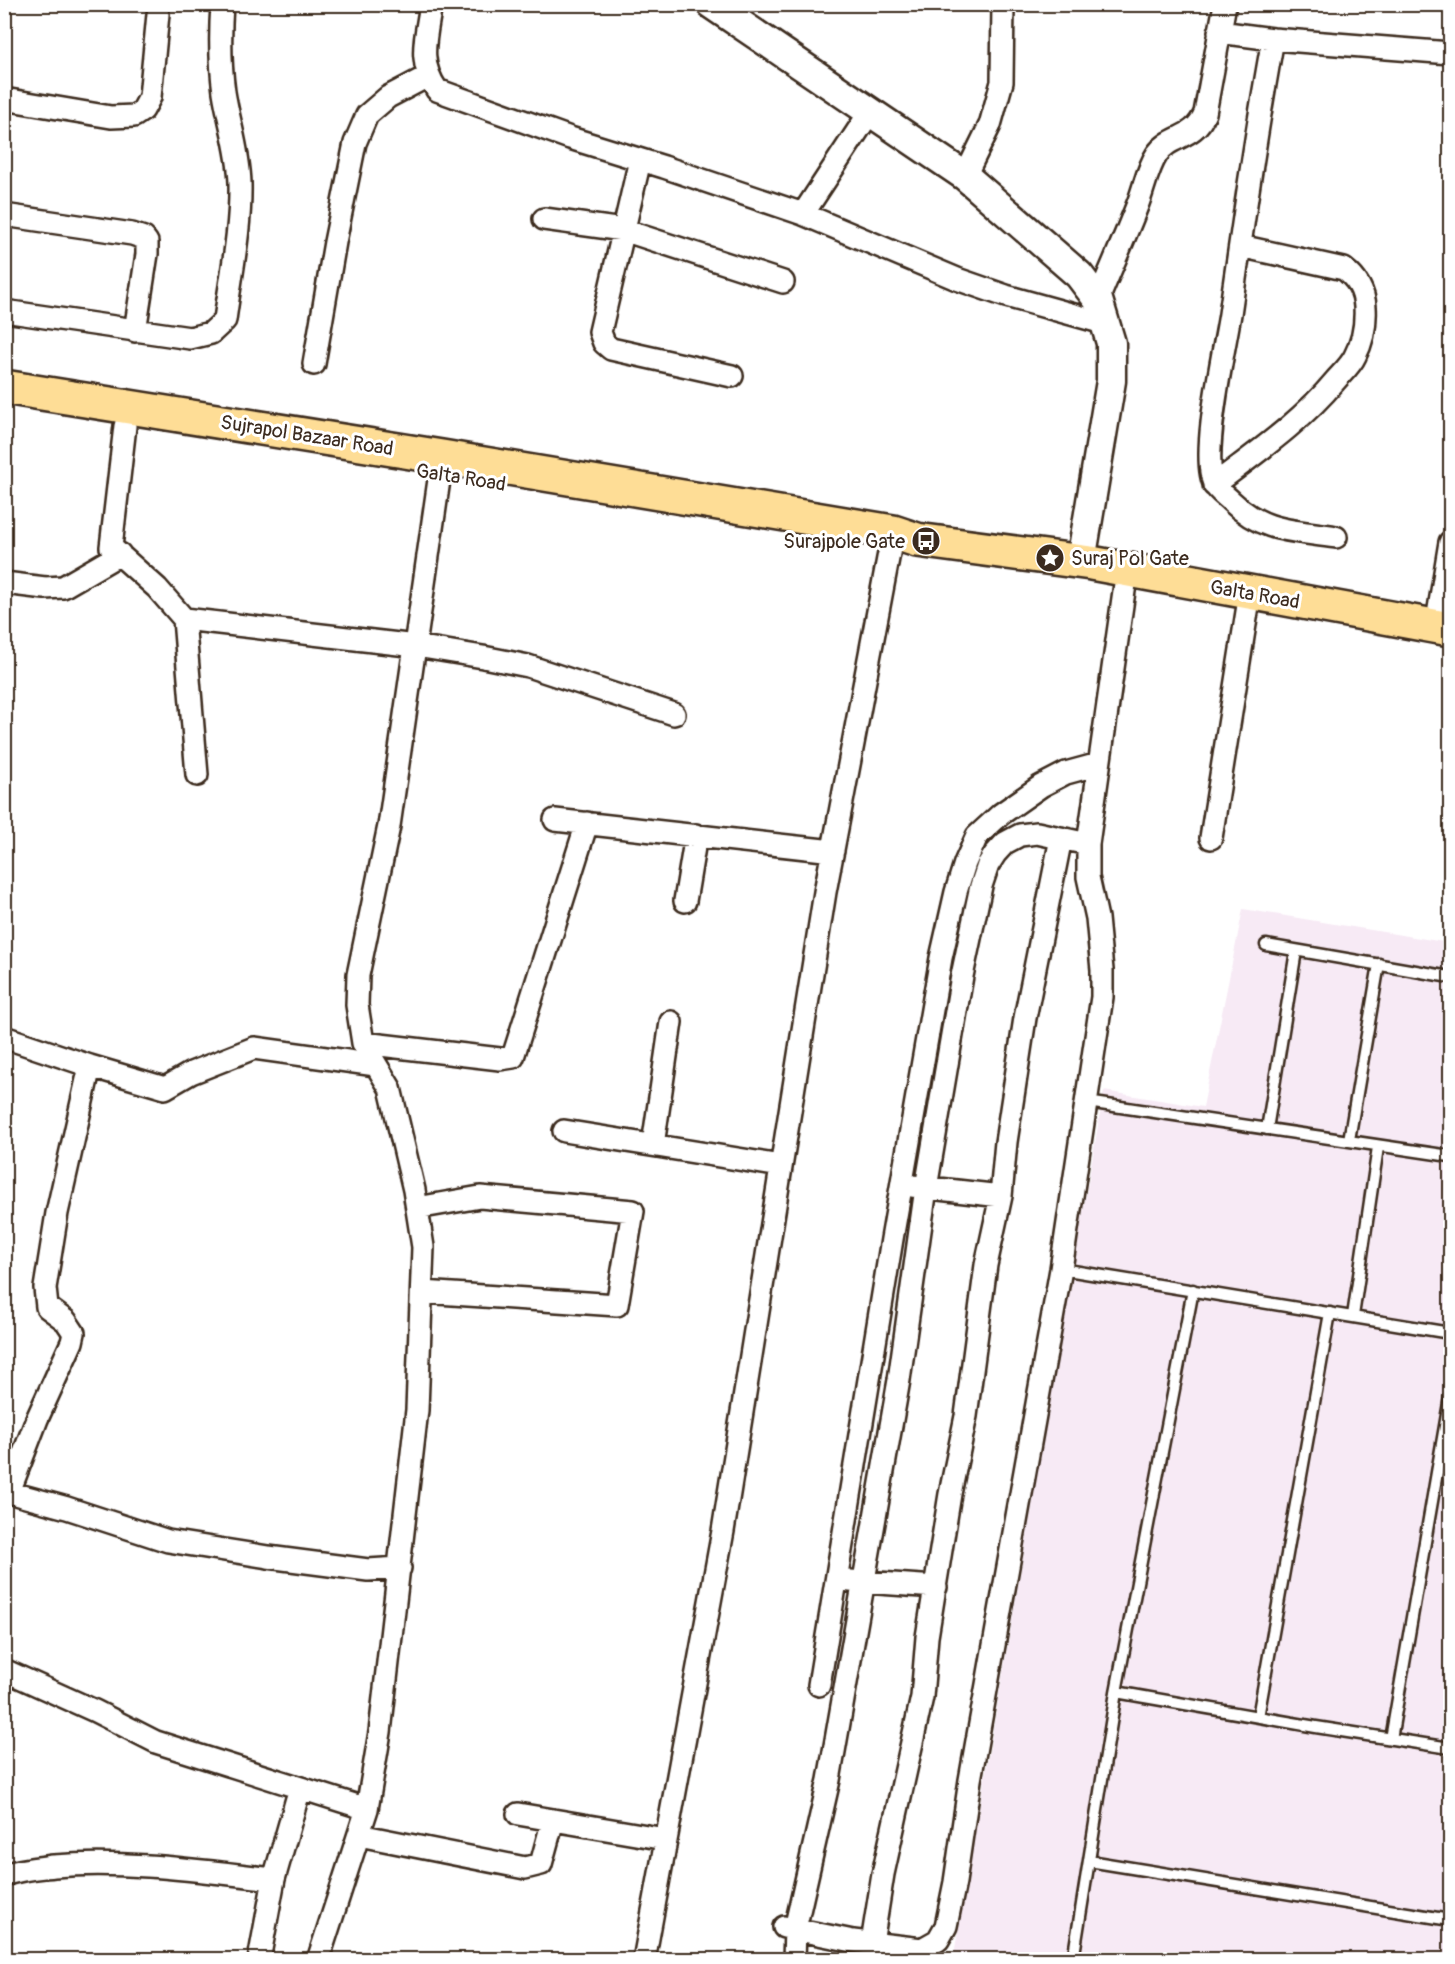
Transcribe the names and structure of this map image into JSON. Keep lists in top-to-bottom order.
{
  "streets": {
    "main road": ["Sujrapol Bazaar Road", "Galta Road"]
  },
  "crossings": [
    ["Sujrapol Bazaar Road", "Galta Road"]
  ],
  "places": {
    "bus stop": ["Surajpole Gate"],
    "place": ["Suraj Pol Gate"]
  }
}
